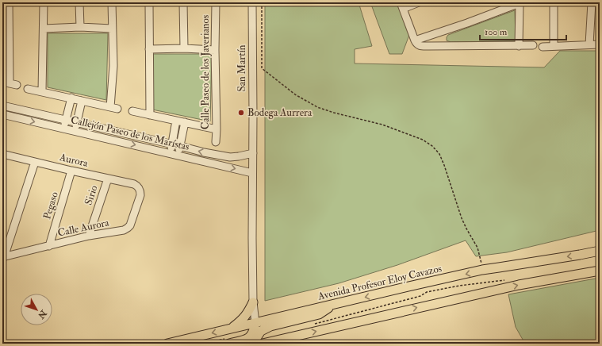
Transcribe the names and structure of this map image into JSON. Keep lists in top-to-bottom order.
{
  "streets": {
    "main road": ["Avenida Profesor Eloy Cavazos"],
    "street": [
      "San Martín",
      "Calle Paseo de los Javerianos",
      "Callejón Paseo de los Marístas",
      "Aurora",
      "Sirio",
      "Pegaso",
      "Calle Aurora"
    ]
  },
  "crossings": [
    ["San Martín", "Callejón Paseo de los Marístas"],
    ["San Martín", "Avenida Profesor Eloy Cavazos"],
    ["Aurora", "Sirio"],
    ["Aurora", "Pegaso"],
    ["Aurora", "Calle Aurora"],
    ["Sirio", "Calle Aurora"],
    ["Pegaso", "Calle Aurora"]
  ],
  "places": ["Bodega Aurrera"],
  "scale_bar": "100 m",
  "north": "bottom right"
}
